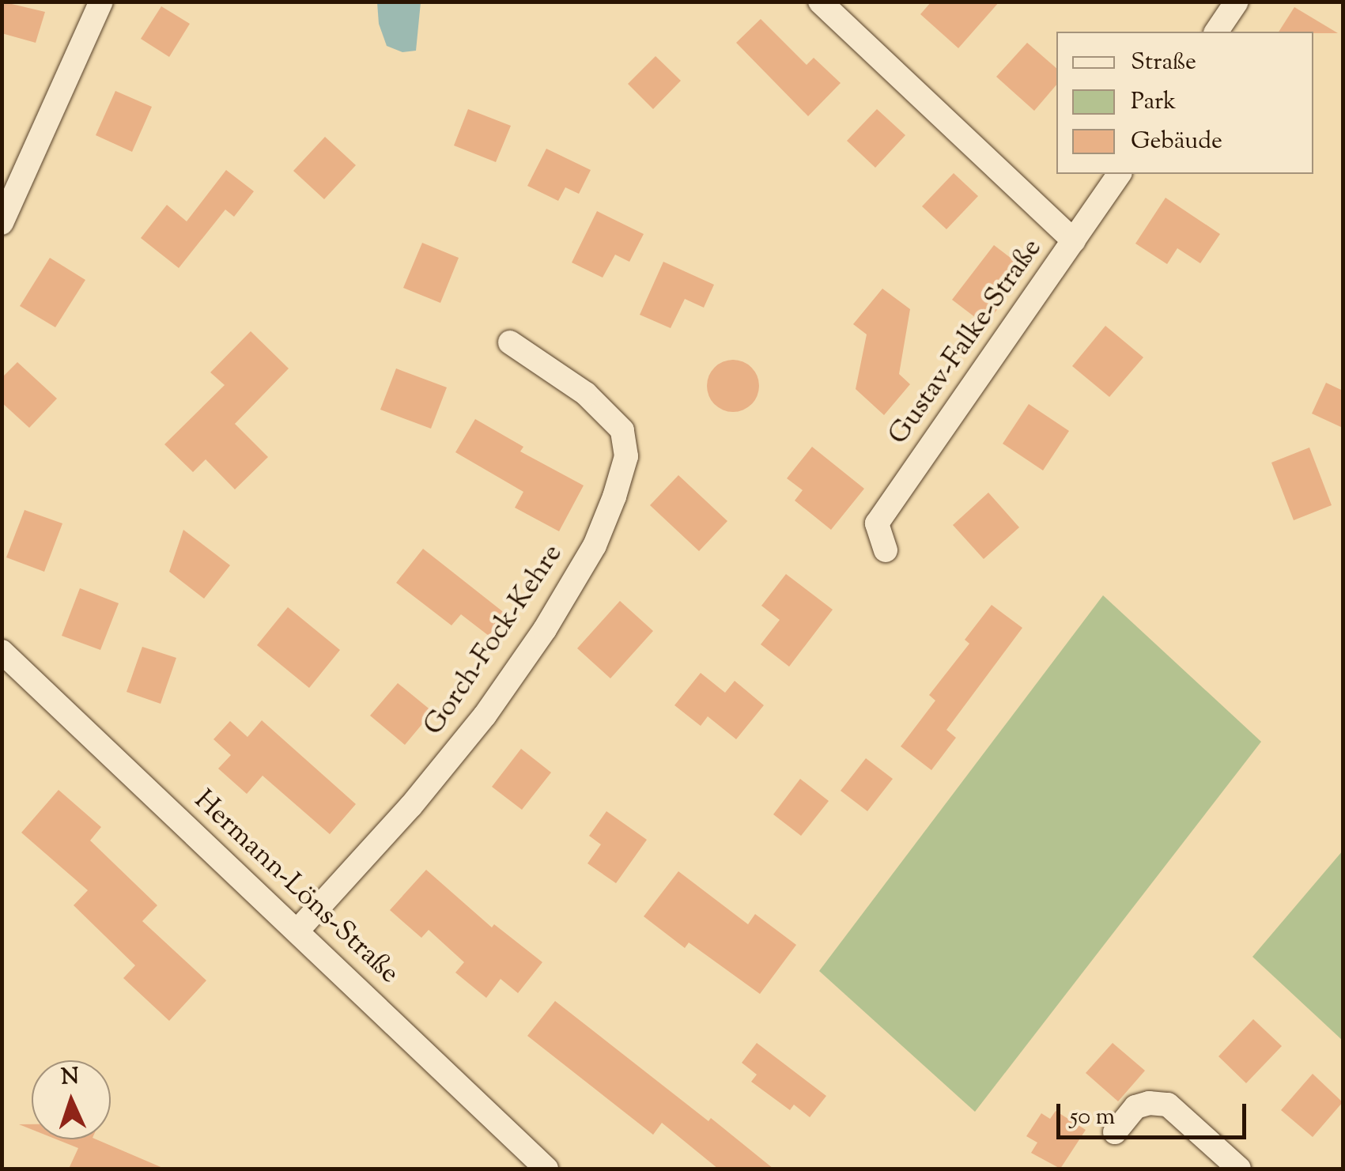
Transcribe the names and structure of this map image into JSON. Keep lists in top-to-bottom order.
{
  "streets": {
    "street": ["Gustav-Falke-Straße", "Gorch-Fock-Kehre", "Hermann-Löns-Straße"]
  },
  "crossings": [
    ["Gorch-Fock-Kehre", "Hermann-Löns-Straße"]
  ],
  "legend": ["Straße", "Park", "Gebäude"],
  "scale_bar": "50 m",
  "north": "top"
}
